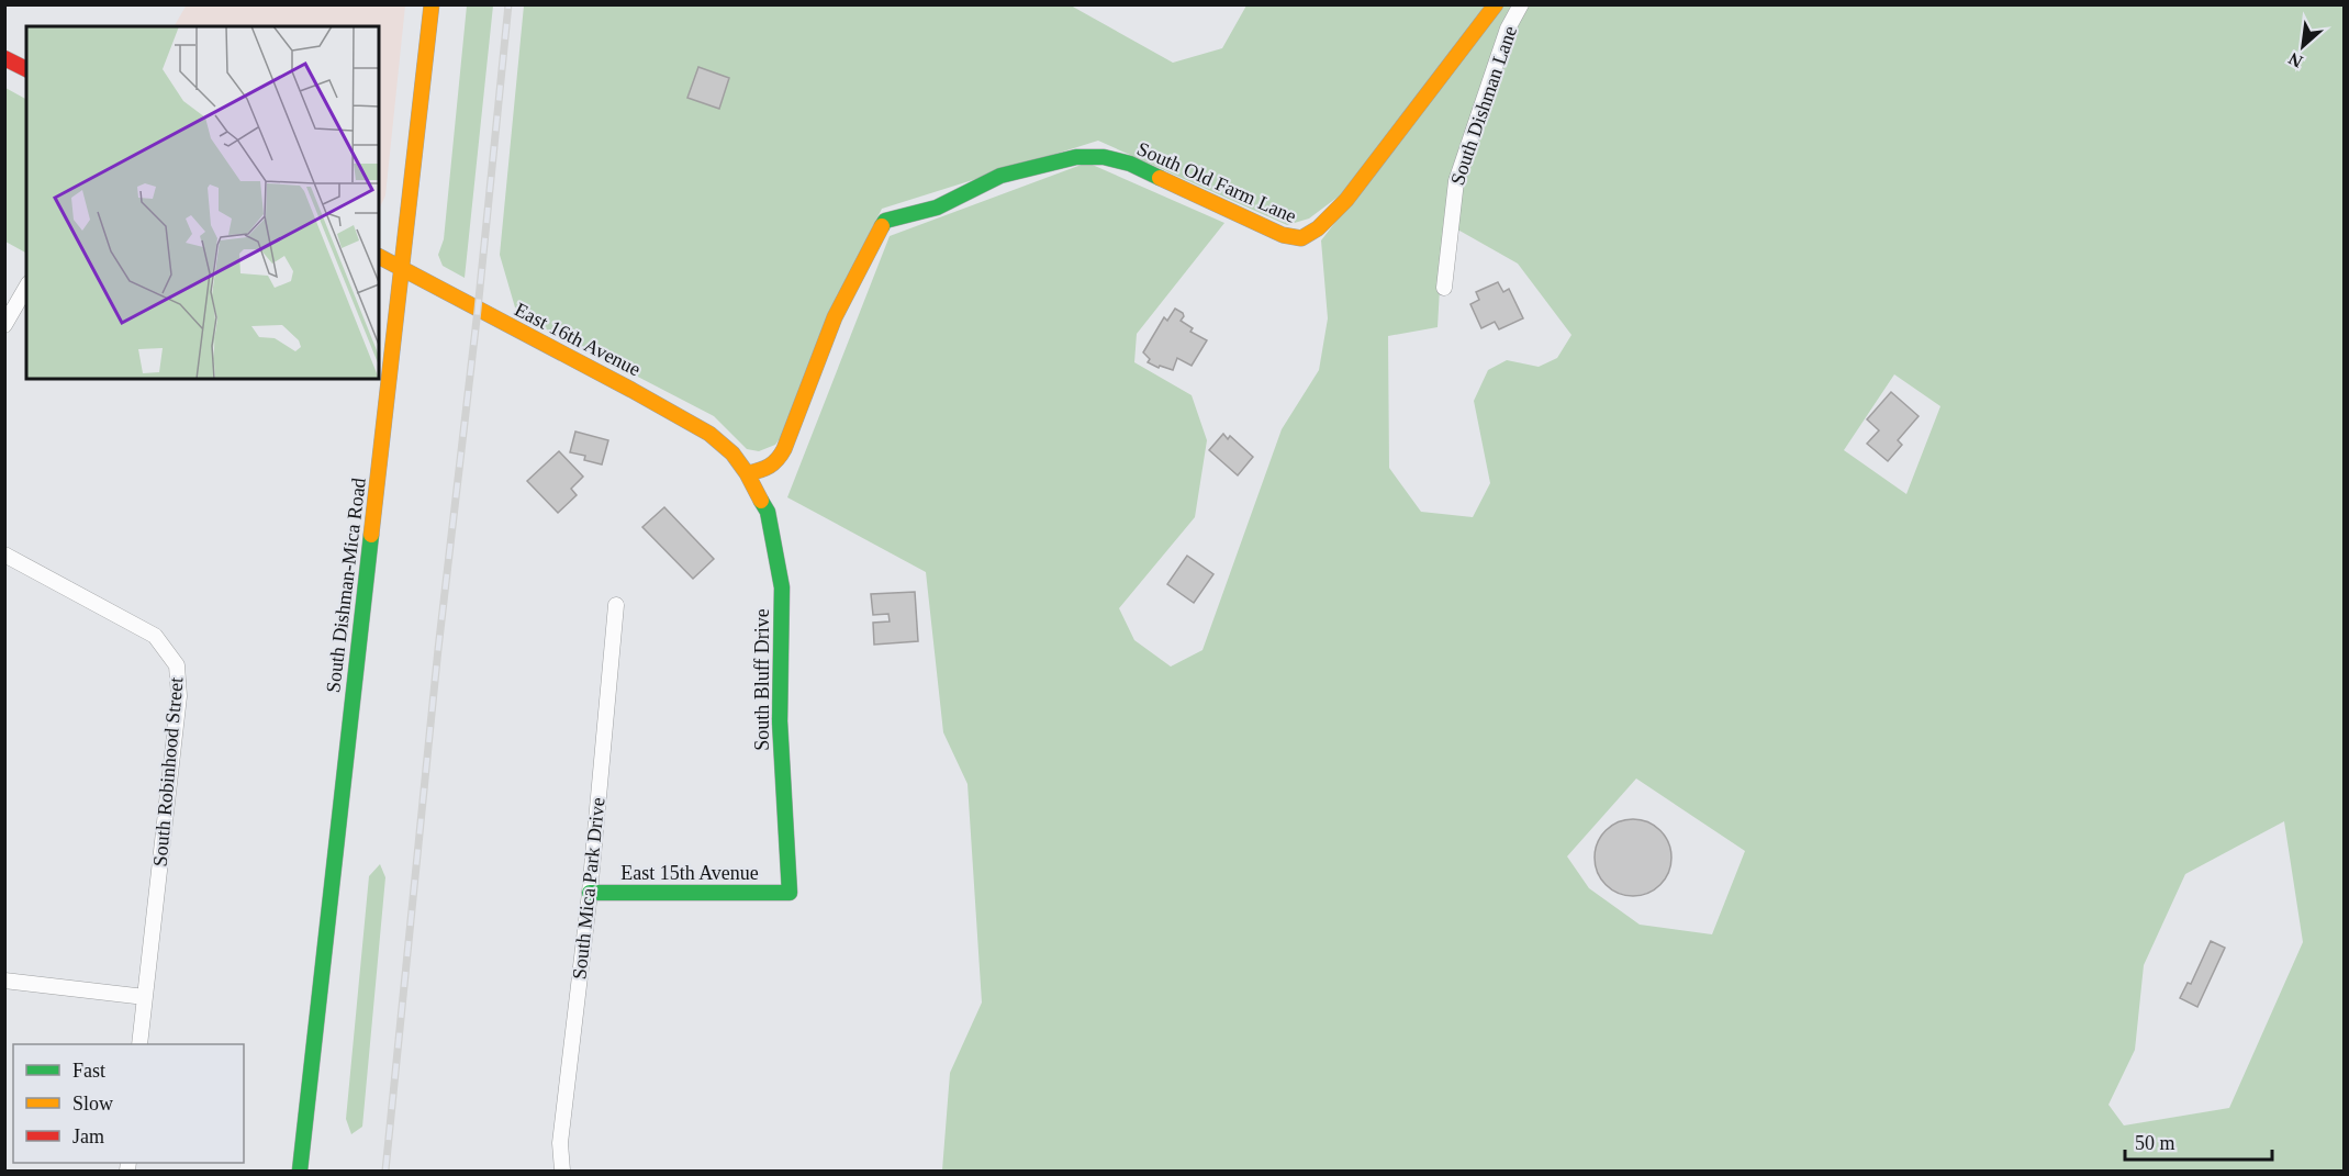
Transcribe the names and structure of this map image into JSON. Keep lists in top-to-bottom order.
{
  "streets": {
    "street": [
      "South Dishman Lane",
      "South Old Farm Lane",
      "East 16th Avenue",
      "South Dishman-Mica Road",
      "South Bluff Drive",
      "South Robinhood Street",
      "East 15th Avenue",
      "South Mica Park Drive"
    ]
  },
  "crossings": [
    ["South Old Farm Lane", "East 16th Avenue"],
    ["South Old Farm Lane", "South Bluff Drive"],
    ["East 16th Avenue", "South Dishman-Mica Road"],
    ["East 16th Avenue", "South Bluff Drive"],
    ["South Bluff Drive", "East 15th Avenue"],
    ["East 15th Avenue", "South Mica Park Drive"]
  ],
  "legend": ["Fast", "Slow", "Jam"],
  "scale_bar": "50 m",
  "north": "bottom left"
}
